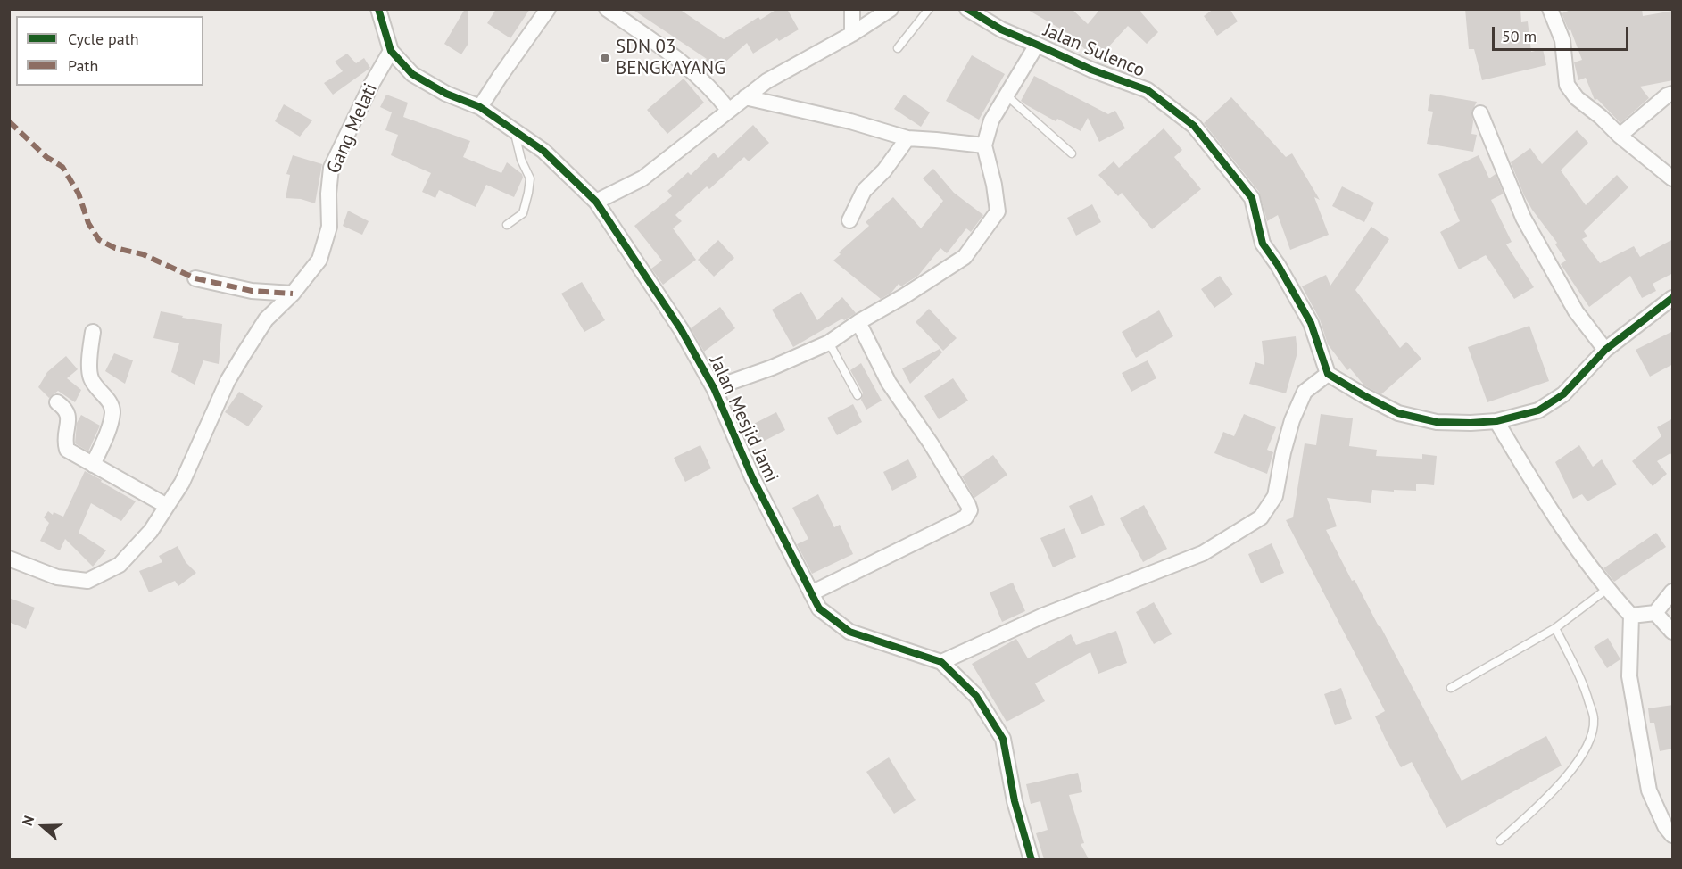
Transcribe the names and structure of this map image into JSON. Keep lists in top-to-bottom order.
{
  "streets": {
    "street": ["Jalan Sulenco", "Gang Melati", "Jalan Mesjid Jami"]
  },
  "crossings": [
    ["Gang Melati", "Jalan Mesjid Jami"]
  ],
  "places": ["SDN 03 BENGKAYANG"],
  "legend": ["Cycle path", "Path"],
  "scale_bar": "50 m",
  "north": "left"
}
